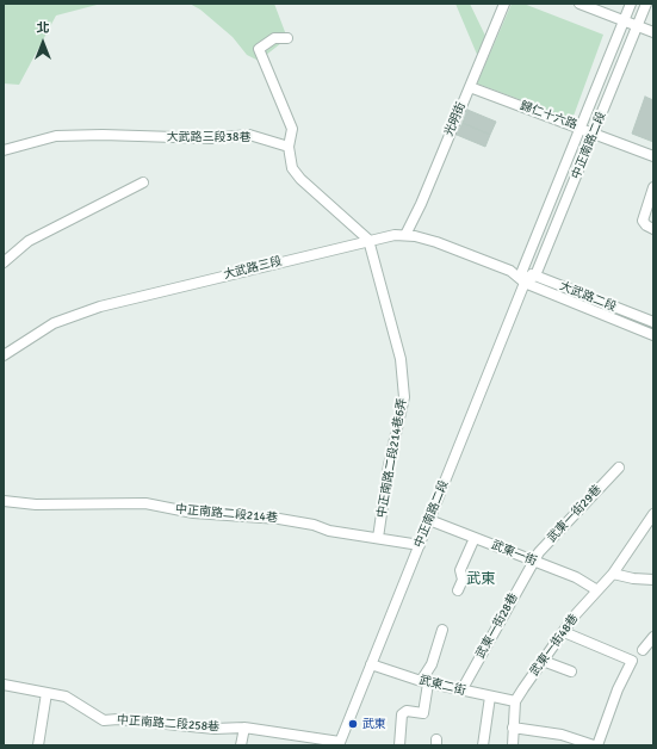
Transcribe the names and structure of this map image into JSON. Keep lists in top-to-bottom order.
{
  "streets": {
    "street": [
      "歸仁十六路",
      "光明街",
      "大武路三段38巷",
      "中正南路二段",
      "大武路三段",
      "大武路二段",
      "中正南路二段214巷6弄",
      "中正南路二段214巷",
      "武東一街29巷",
      "武東一街",
      "武東一街28巷",
      "武東一街48巷",
      "武東二街",
      "中正南路二段258巷"
    ]
  },
  "crossings": [
    ["歸仁十六路", "光明街"],
    ["歸仁十六路", "中正南路二段"],
    ["光明街", "大武路三段"],
    ["中正南路二段", "大武路三段"],
    ["中正南路二段", "大武路二段"],
    ["中正南路二段", "中正南路二段214巷"],
    ["中正南路二段", "武東一街"],
    ["中正南路二段", "武東二街"],
    ["中正南路二段", "中正南路二段258巷"],
    ["大武路三段", "大武路二段"],
    ["大武路三段", "中正南路二段214巷6弄"],
    ["中正南路二段214巷6弄", "中正南路二段214巷"],
    ["武東一街29巷", "武東一街"],
    ["武東一街29巷", "武東一街28巷"],
    ["武東一街", "武東一街28巷"],
    ["武東一街", "武東一街48巷"],
    ["武東一街28巷", "武東二街"],
    ["武東一街48巷", "武東二街"]
  ],
  "districts": ["武東"],
  "places": ["武東"],
  "north": "top"
}
